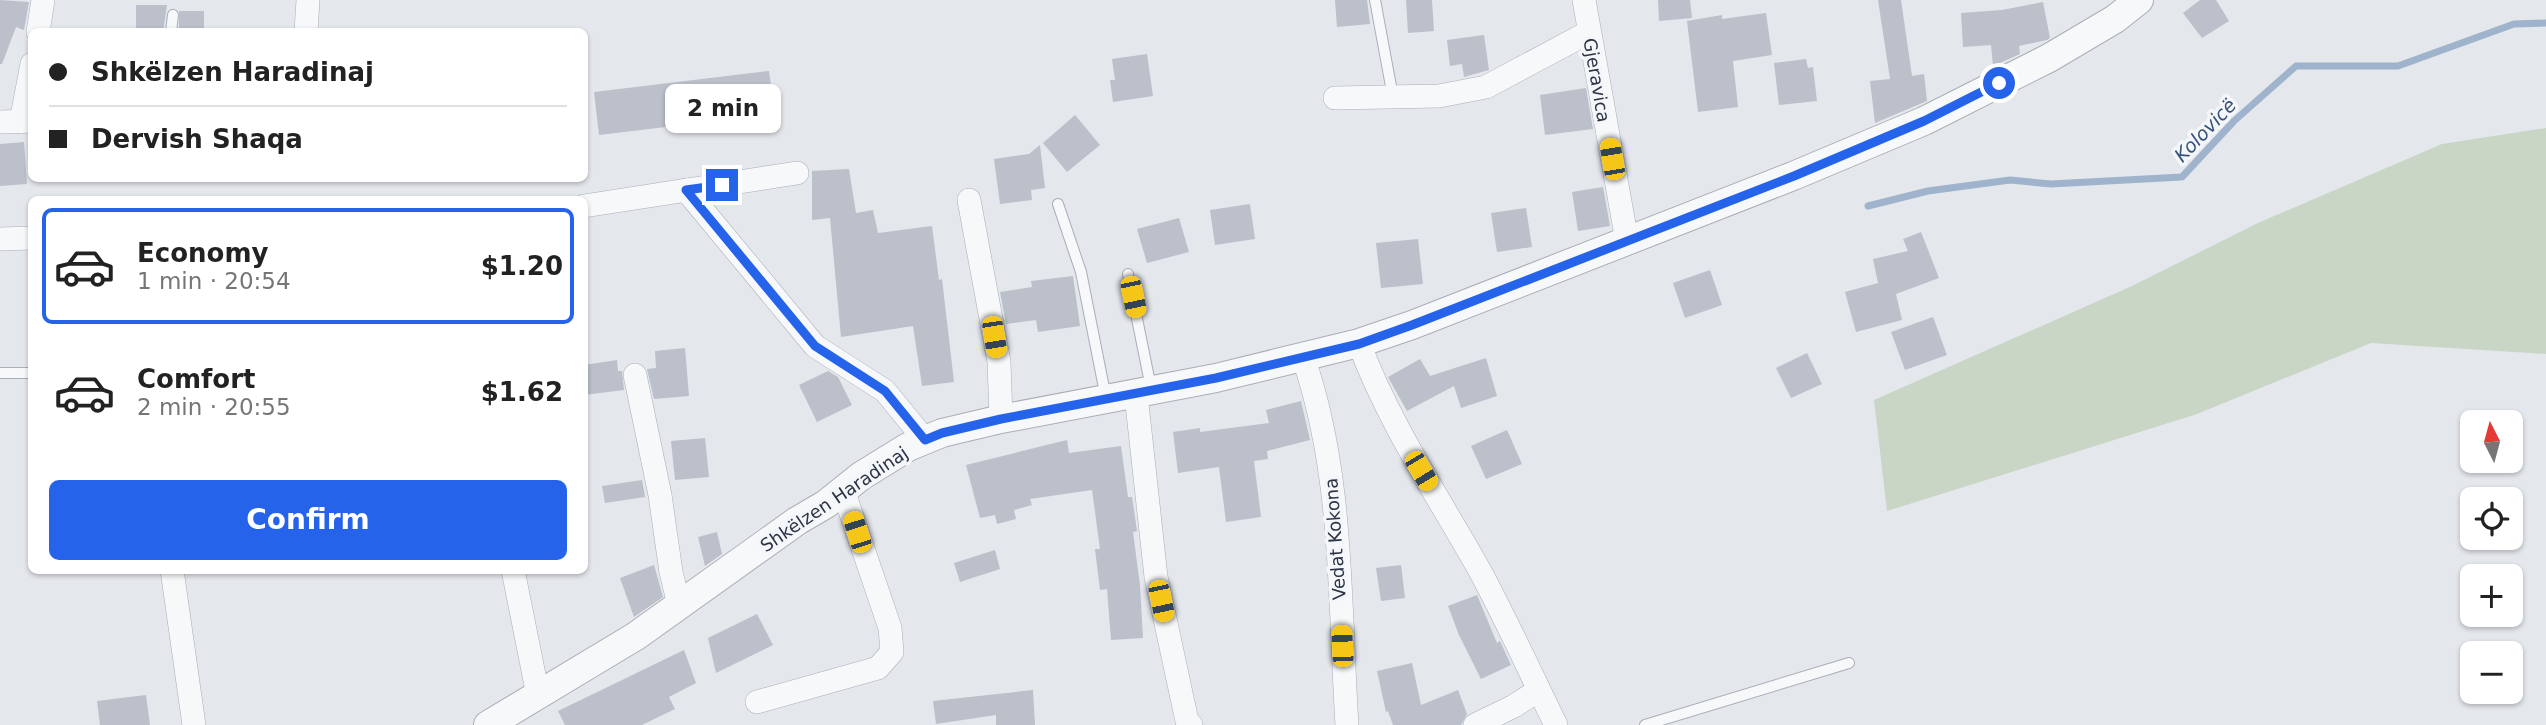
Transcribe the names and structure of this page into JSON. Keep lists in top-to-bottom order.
{
  "streets": {
    "street": ["Gjeravica", "Shkëlzen Haradinaj", "Vedat Kokona"]
  },
  "crossings": [
    ["Gjeravica", "Shkëlzen Haradinaj"],
    ["Shkëlzen Haradinaj", "Vedat Kokona"]
  ],
  "water": ["Kolovicë"],
  "north": "top",
  "page": {
    "banner": ["Shkëlzen Haradinaj", "Dervish Shaqa"],
    "bubble": "2 min",
    "list": [
      {
        "name": "Economy",
        "note": "1 min · 20:54",
        "value": "$1.20"
      },
      {
        "name": "Comfort",
        "note": "2 min · 20:55",
        "value": "$1.62"
      }
    ],
    "map_buttons": ["+", "−"],
    "buttons": "Confirm"
  }
}
